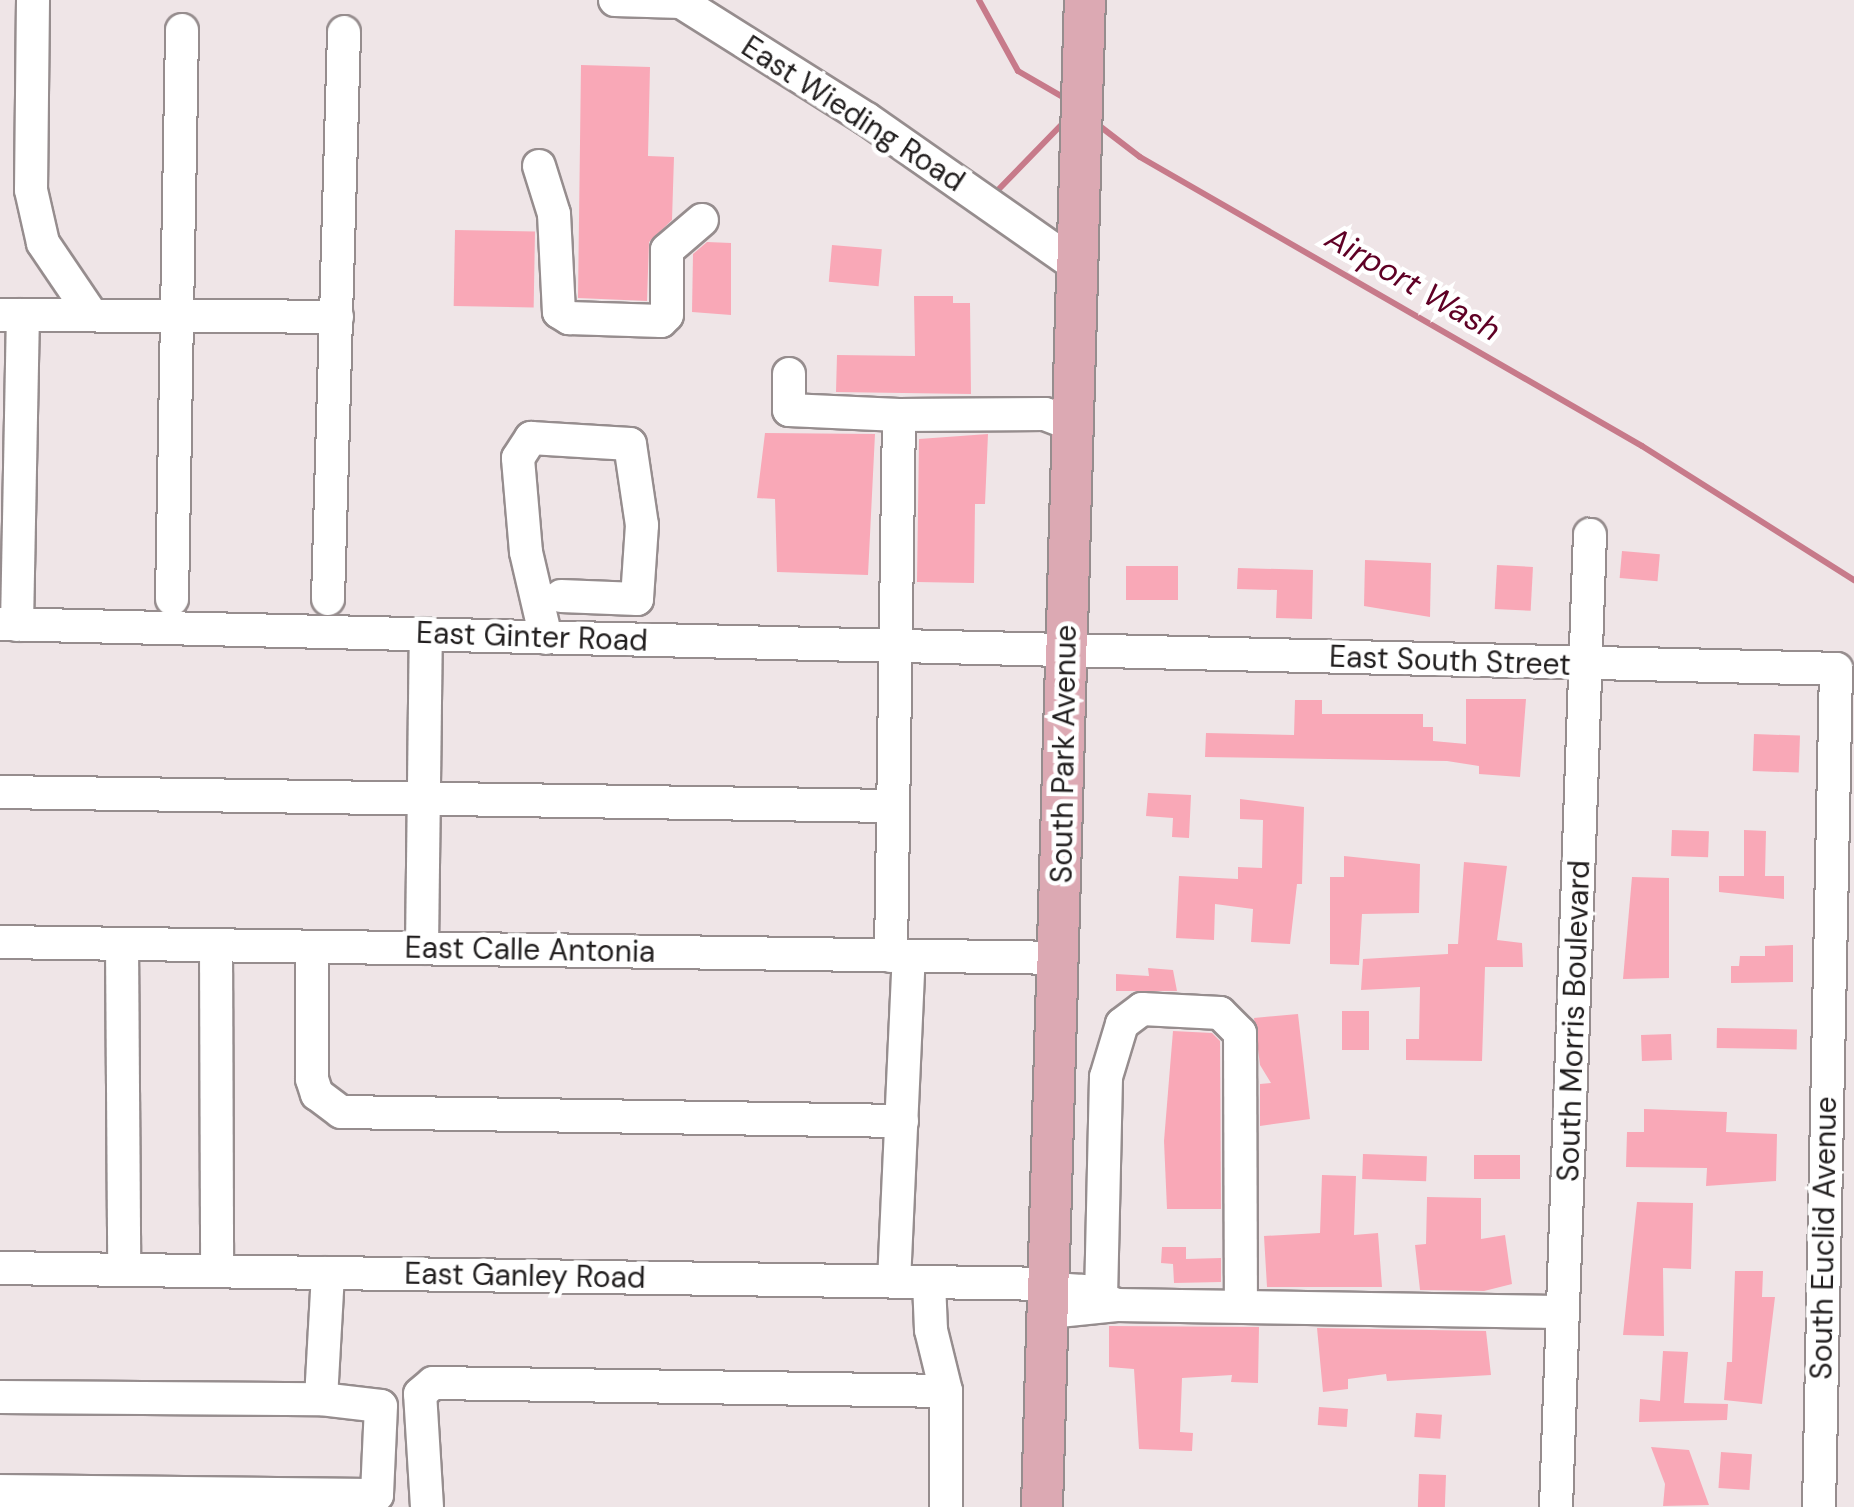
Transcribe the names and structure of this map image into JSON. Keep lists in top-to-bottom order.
{
  "streets": {
    "main road": ["South Park Avenue"],
    "street": [
      "East Wieding Road",
      "East Ginter Road",
      "East South Street",
      "East Calle Antonia",
      "South Morris Boulevard",
      "South Euclid Avenue",
      "East Ganley Road"
    ]
  },
  "crossings": [
    ["East Wieding Road", "South Park Avenue"],
    ["East Ginter Road", "East South Street"],
    ["East Ginter Road", "South Park Avenue"],
    ["East South Street", "South Park Avenue"],
    ["East South Street", "South Morris Boulevard"],
    ["East South Street", "South Euclid Avenue"],
    ["South Park Avenue", "East Calle Antonia"],
    ["South Park Avenue", "East Ganley Road"],
    ["South Morris Boulevard", "East Ganley Road"]
  ],
  "water": ["Airport Wash"]
}
